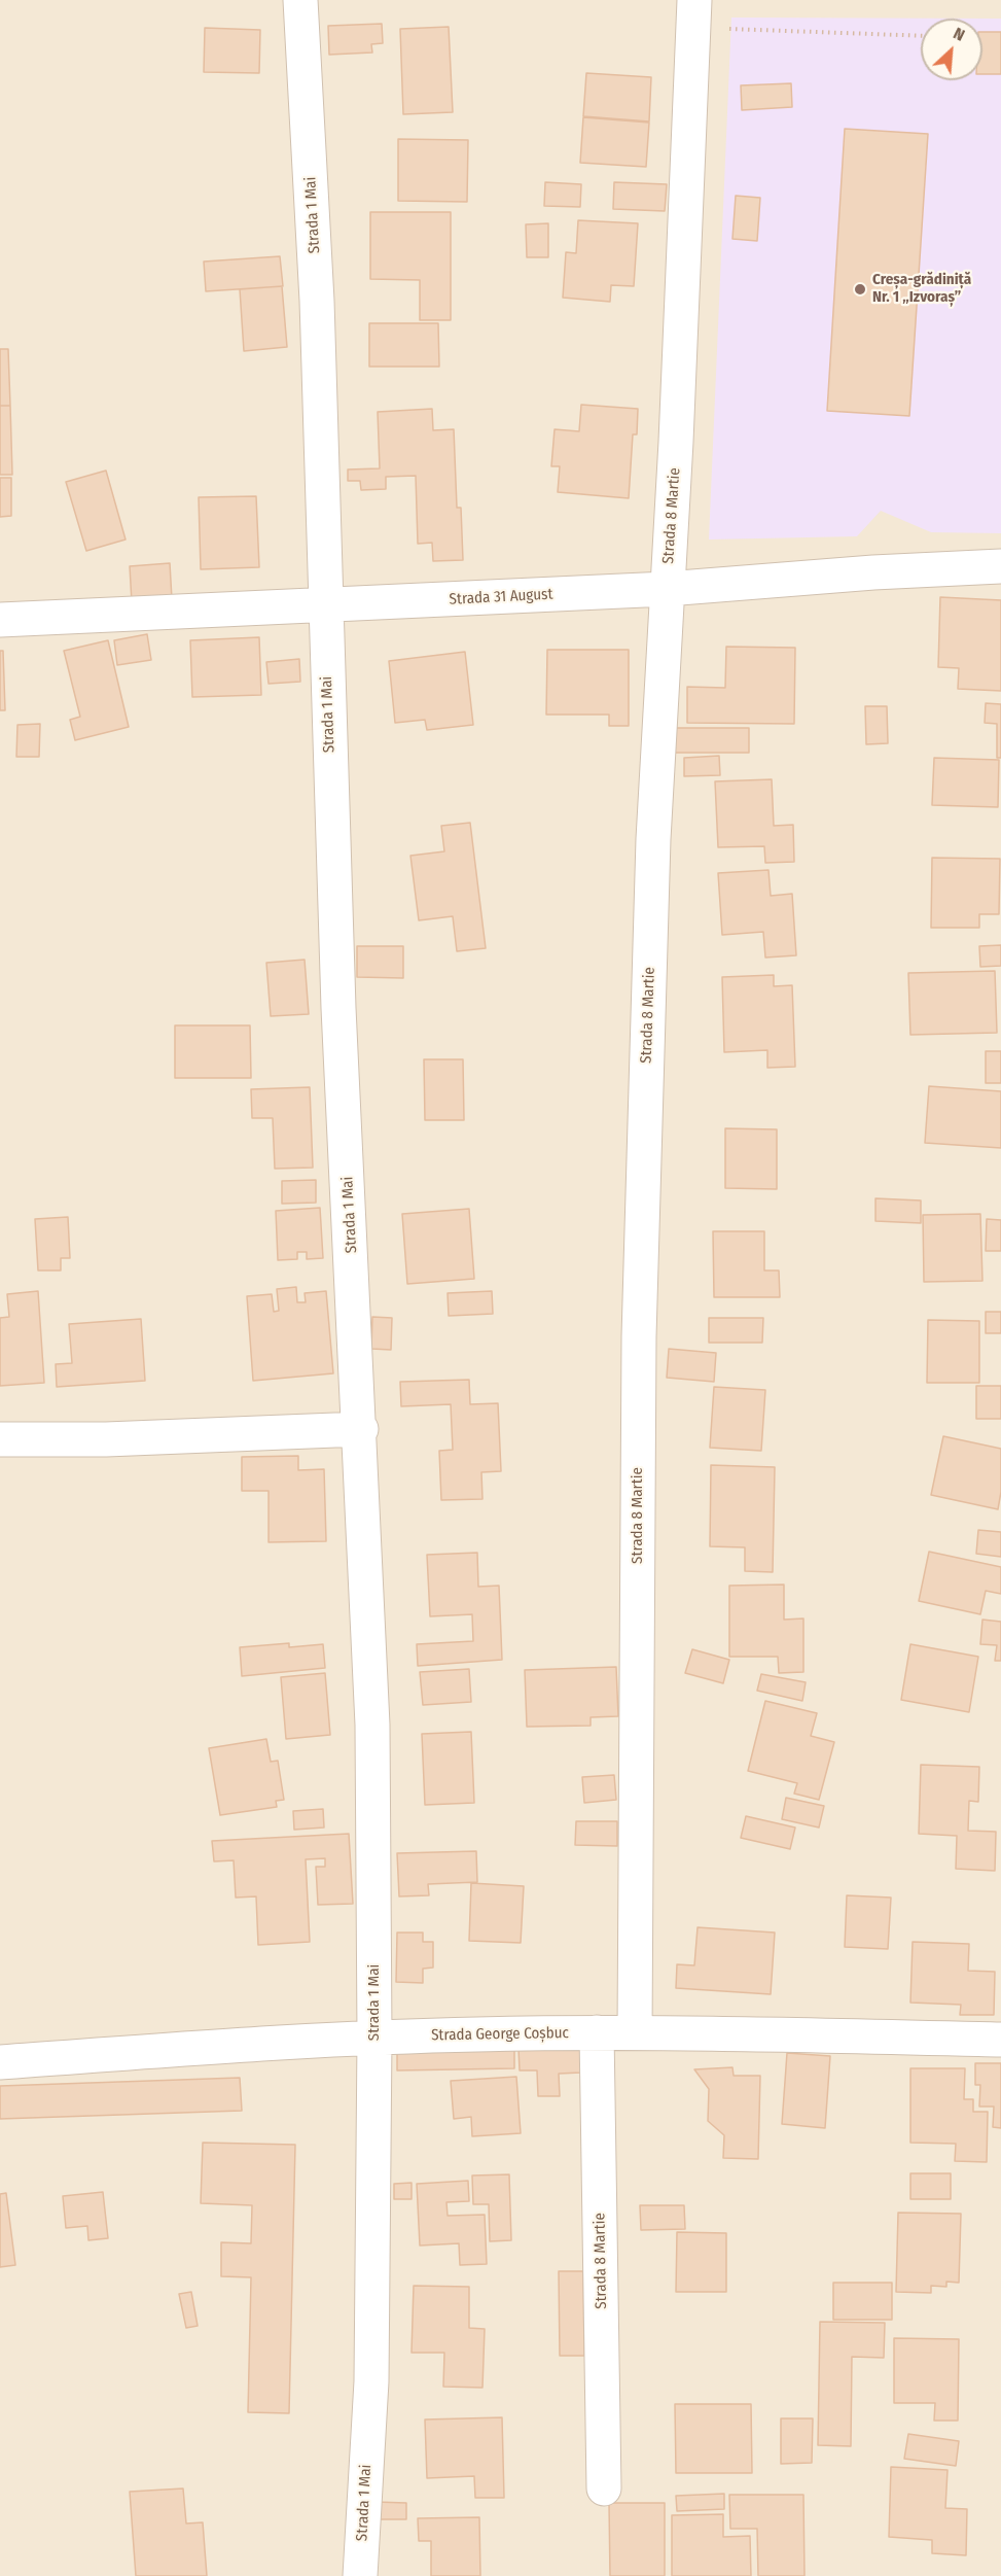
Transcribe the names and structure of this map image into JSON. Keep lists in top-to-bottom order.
{
  "streets": {
    "street": [
      "Strada 1 Mai",
      "Strada 8 Martie",
      "Strada 31 August",
      "Strada George Coșbuc"
    ]
  },
  "crossings": [
    ["Strada 1 Mai", "Strada 31 August"],
    ["Strada 1 Mai", "Strada George Coșbuc"],
    ["Strada 8 Martie", "Strada 31 August"],
    ["Strada 8 Martie", "Strada George Coșbuc"]
  ],
  "places": ["Creșa-grădiniță Nr. 1 „Izvoraș”"],
  "north": "top right"
}
